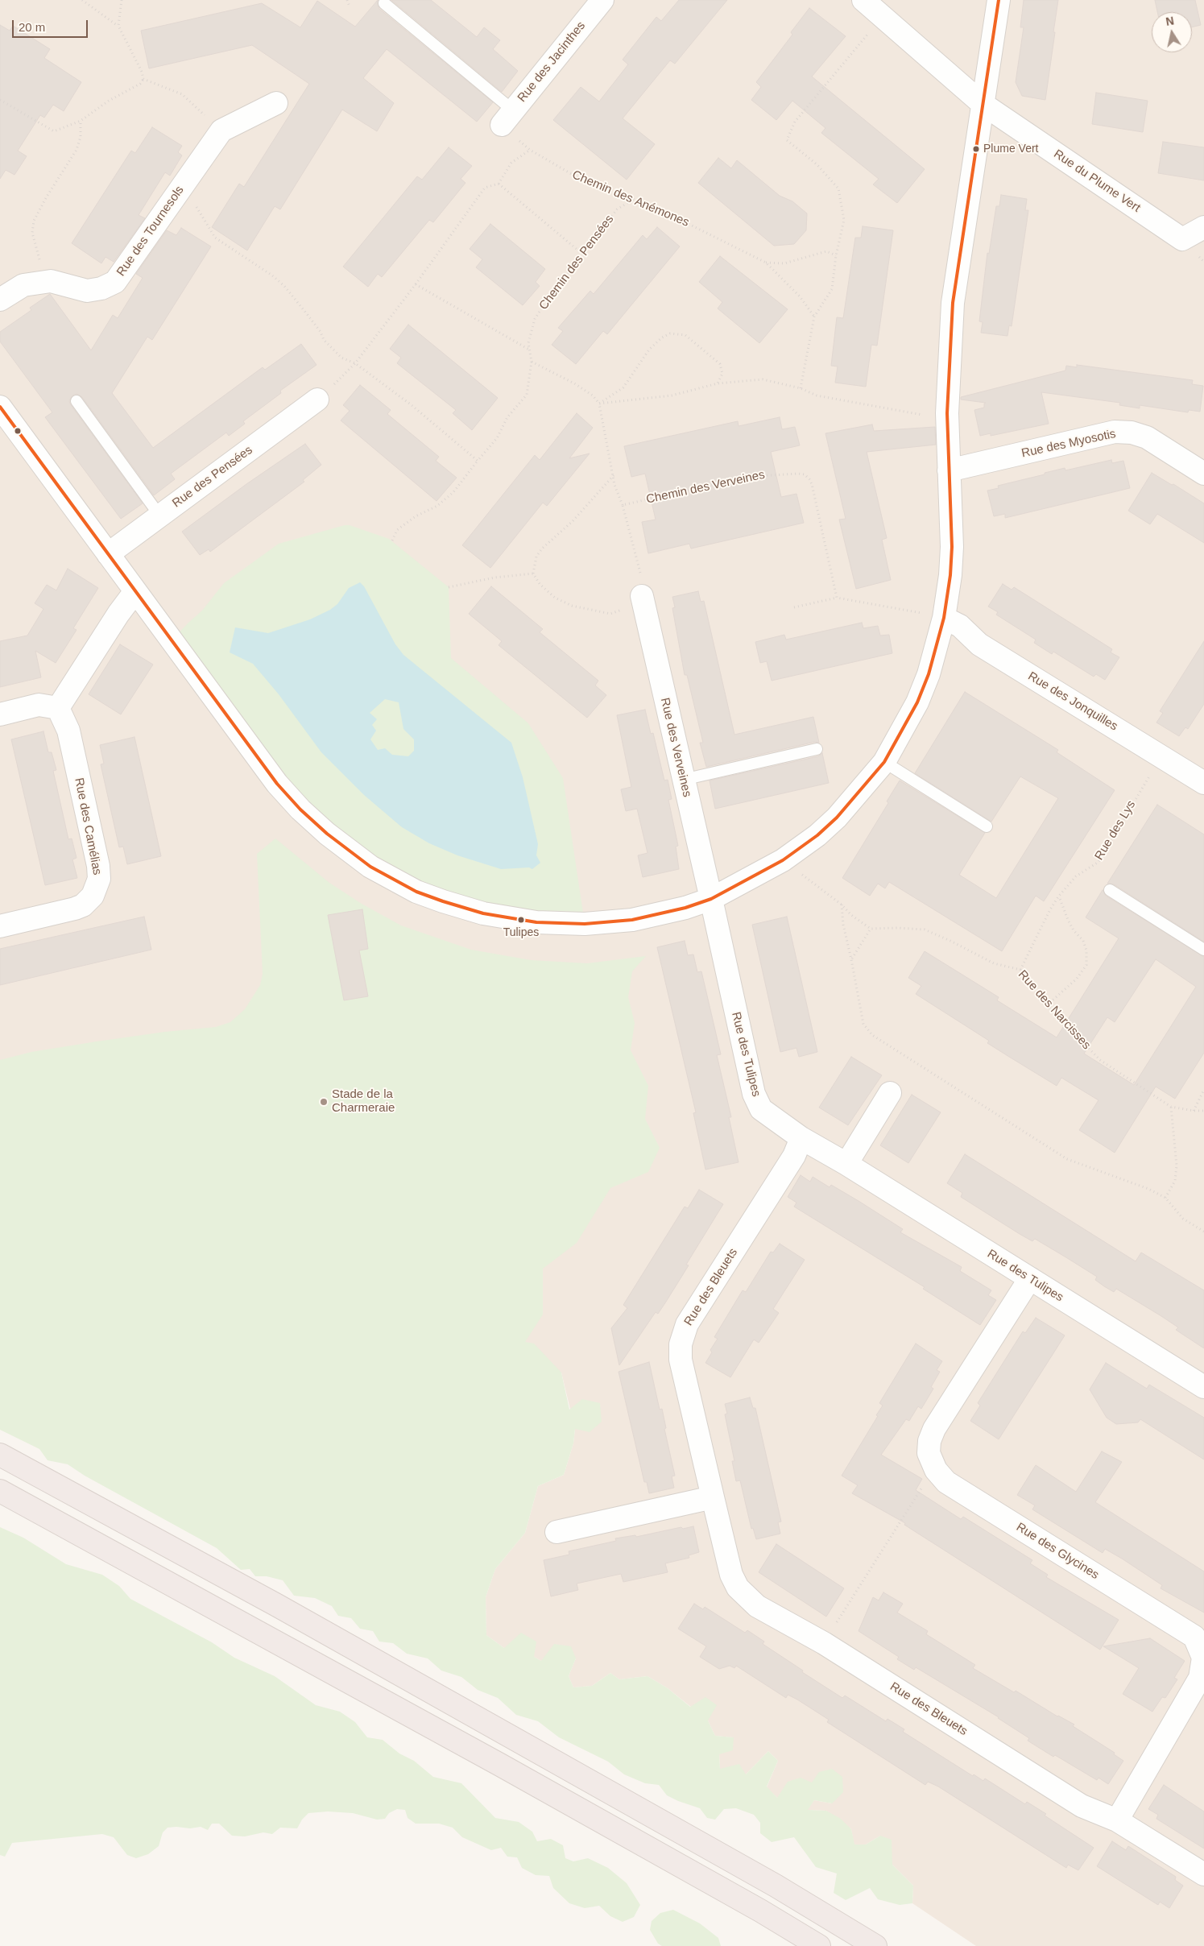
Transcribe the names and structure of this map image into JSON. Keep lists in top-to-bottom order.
{
  "streets": {
    "street": [
      "Rue des Jacinthes",
      "Rue du Plume Vert",
      "Rue des Tournesols",
      "Rue des Myosotis",
      "Rue des Pensées",
      "Rue des Jonquilles",
      "Rue des Verveines",
      "Rue des Camélias",
      "Rue des Tulipes",
      "Rue des Bleuets",
      "Rue des Glycines"
    ],
    "path": [
      "Chemin des Anémones",
      "Chemin des Pensées",
      "Chemin des Verveines",
      "Rue des Lys",
      "Rue des Narcisses"
    ]
  },
  "crossings": [
    ["Rue des Jacinthes", "Chemin des Anémones"],
    ["Chemin des Anémones", "Chemin des Pensées"],
    ["Rue des Jonquilles", "Rue des Lys"],
    ["Rue des Verveines", "Rue des Tulipes"],
    ["Rue des Lys", "Rue des Narcisses"],
    ["Rue des Tulipes", "Rue des Bleuets"],
    ["Rue des Tulipes", "Rue des Glycines"],
    ["Rue des Bleuets", "Rue des Glycines"]
  ],
  "places": ["Plume Vert", "Tulipes", "Stade de la Charmeraie"],
  "scale_bar": "20 m",
  "north": "top"
}
